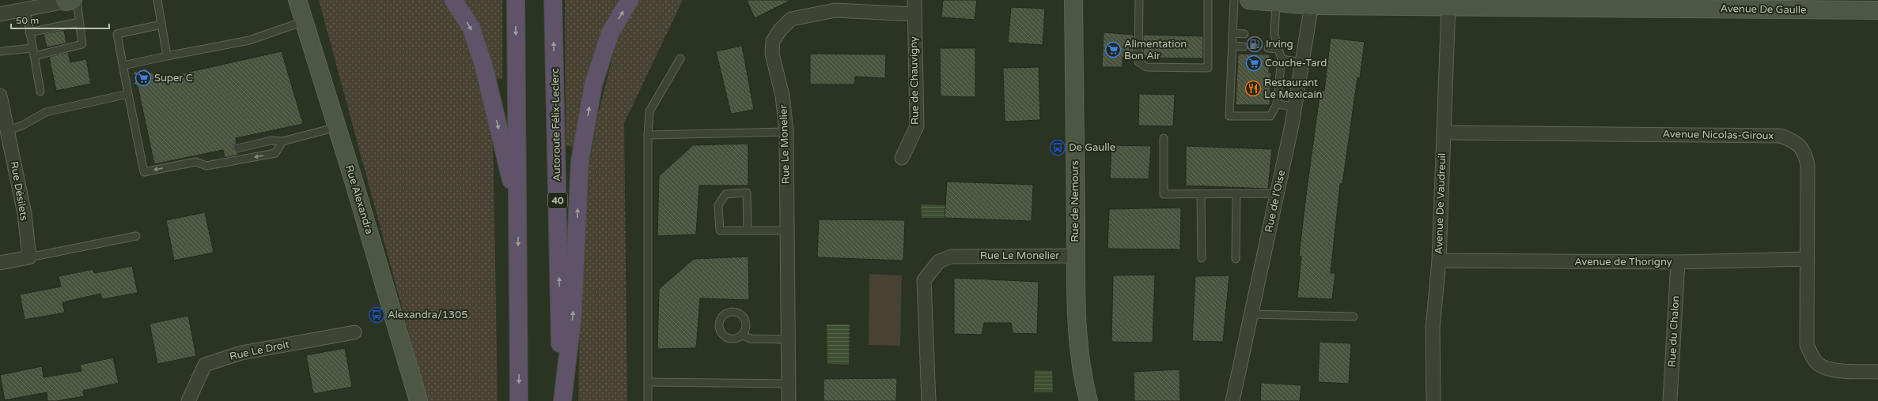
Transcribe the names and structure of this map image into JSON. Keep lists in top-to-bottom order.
{
  "streets": {
    "highway": ["Autoroute Félix-Leclerc", "40"],
    "street": [
      "Avenue De Gaulle",
      "Rue de Chauvigny",
      "Avenue Nicolas-Giroux",
      "Rue Le Monelier",
      "Rue Désilets",
      "Rue Alexandra",
      "Rue de Nemours",
      "Rue de l'Oise",
      "Avenue De Vaudreuil",
      "Avenue de Thorigny",
      "Rue du Chalon",
      "Rue Le Droit"
    ]
  },
  "crossings": [
    ["Avenue De Gaulle", "Rue de l'Oise"],
    ["Avenue De Gaulle", "Avenue De Vaudreuil"],
    ["Rue de Chauvigny", "Rue Le Monelier"],
    ["Avenue Nicolas-Giroux", "Avenue De Vaudreuil"],
    ["Avenue Nicolas-Giroux", "Avenue de Thorigny"],
    ["Rue Le Monelier", "Rue de Nemours"],
    ["Avenue De Vaudreuil", "Avenue de Thorigny"],
    ["Avenue de Thorigny", "Rue du Chalon"]
  ],
  "places": {
    "fuel station": ["Irving"],
    "supermarket": ["Alimentation Bon Air", "Couche-Tard", "Super C"],
    "restaurant": ["Restaurant Le Mexicain"],
    "bus stop": ["De Gaulle", "Alexandra/1305"]
  },
  "scale_bar": "50 m"
}
